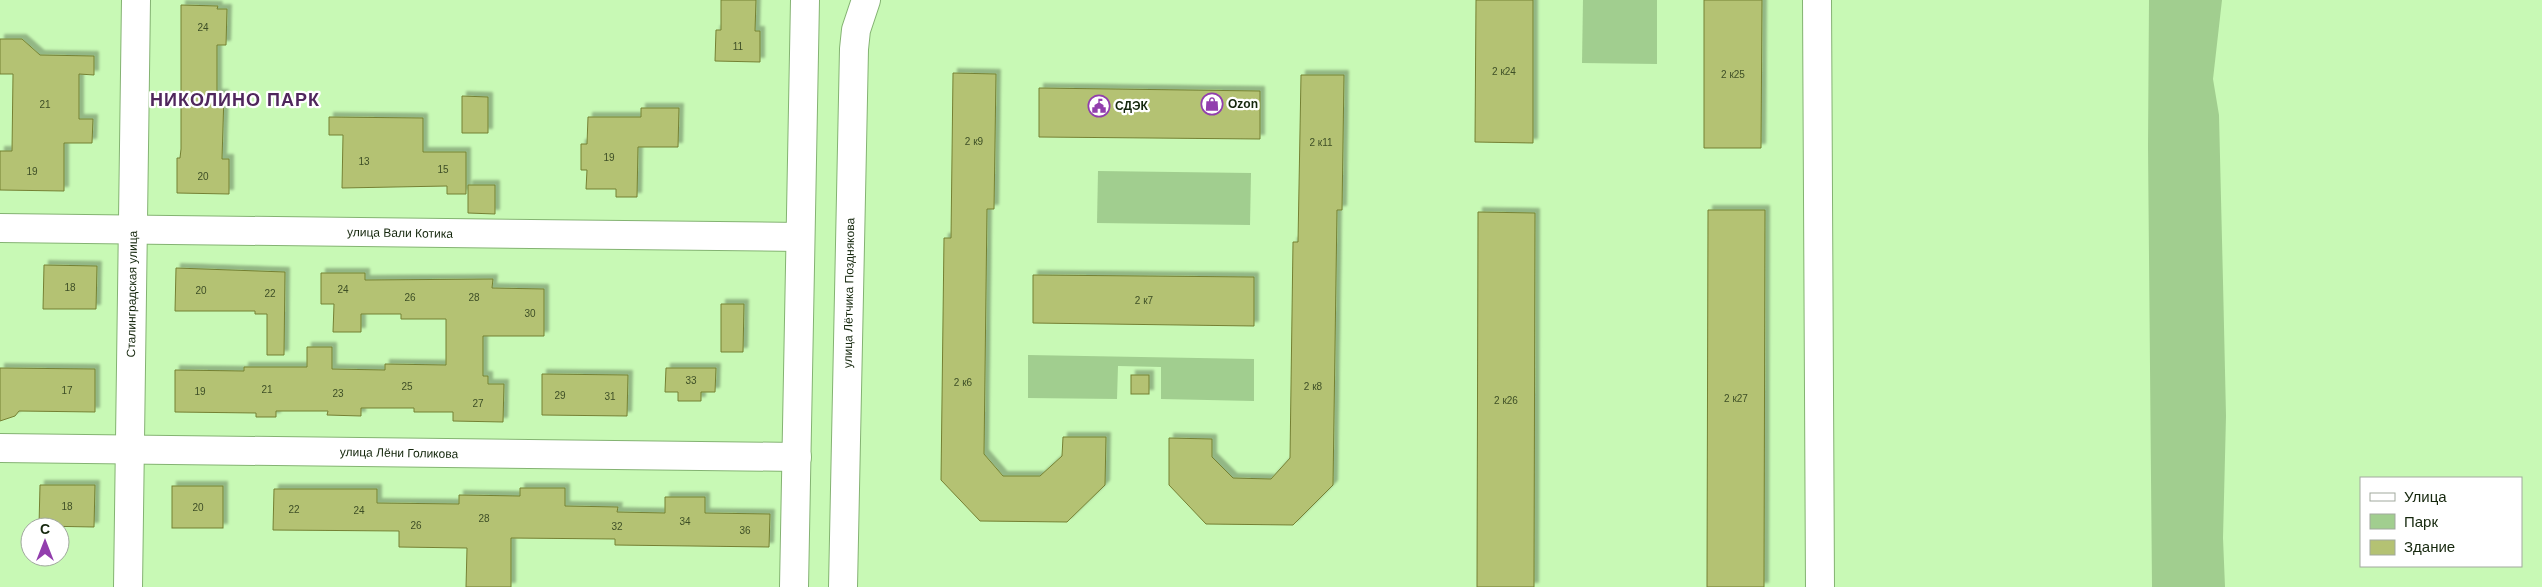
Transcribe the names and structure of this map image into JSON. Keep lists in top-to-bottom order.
{
  "streets": {
    "street": [
      "улица Вали Котика",
      "улица Лётчика Позднякова",
      "Сталинградская улица",
      "улица Лёни Голикова"
    ]
  },
  "crossings": [
    ["улица Вали Котика", "Сталинградская улица"],
    ["Сталинградская улица", "улица Лёни Голикова"]
  ],
  "districts": ["НИКОЛИНО ПАРК"],
  "places": {
    "shop": ["Ozon"],
    "public building": ["СДЭК"]
  },
  "house_numbers": [
    "24",
    "11",
    "2 к24",
    "2 к25",
    "21",
    "2 к9",
    "2 к11",
    "19",
    "13",
    "15",
    "19",
    "20",
    "18",
    "24",
    "20",
    "22",
    "26",
    "28",
    "2 к7",
    "30",
    "33",
    "2 к6",
    "25",
    "2 к8",
    "21",
    "17",
    "19",
    "23",
    "29",
    "31",
    "2 к27",
    "2 к26",
    "27",
    "18",
    "20",
    "22",
    "24",
    "28",
    "34",
    "26",
    "32",
    "36"
  ],
  "legend": ["Улица", "Парк", "Здание"],
  "north": "top"
}
